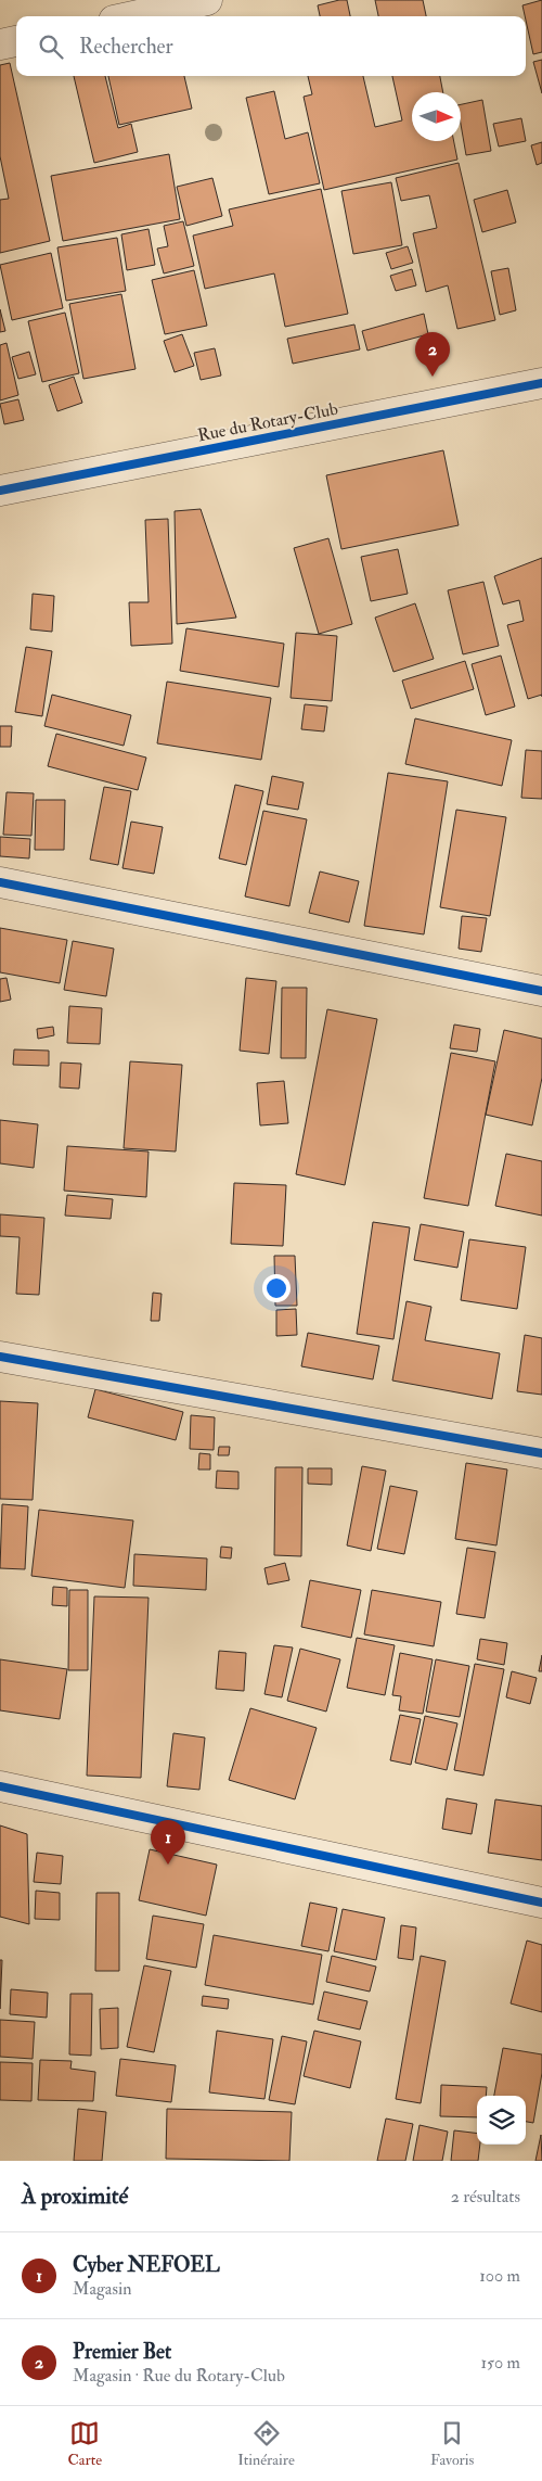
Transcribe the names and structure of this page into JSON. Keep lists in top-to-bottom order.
{
  "streets": {
    "street": ["Rue du Rotary-Club"]
  },
  "north": "right",
  "page": {
    "search": "Rechercher",
    "pins": ["2", "1"],
    "heading": ["À proximité", "2 résultats"],
    "list": [
      {
        "mark": "1",
        "name": "Cyber NEFOEL",
        "note": "Magasin",
        "value": "100 m"
      },
      {
        "mark": "2",
        "name": "Premier Bet",
        "note": "Magasin · Rue du Rotary-Club",
        "value": "150 m"
      }
    ],
    "nav": ["Carte", "Itinéraire", "Favoris"]
  }
}
